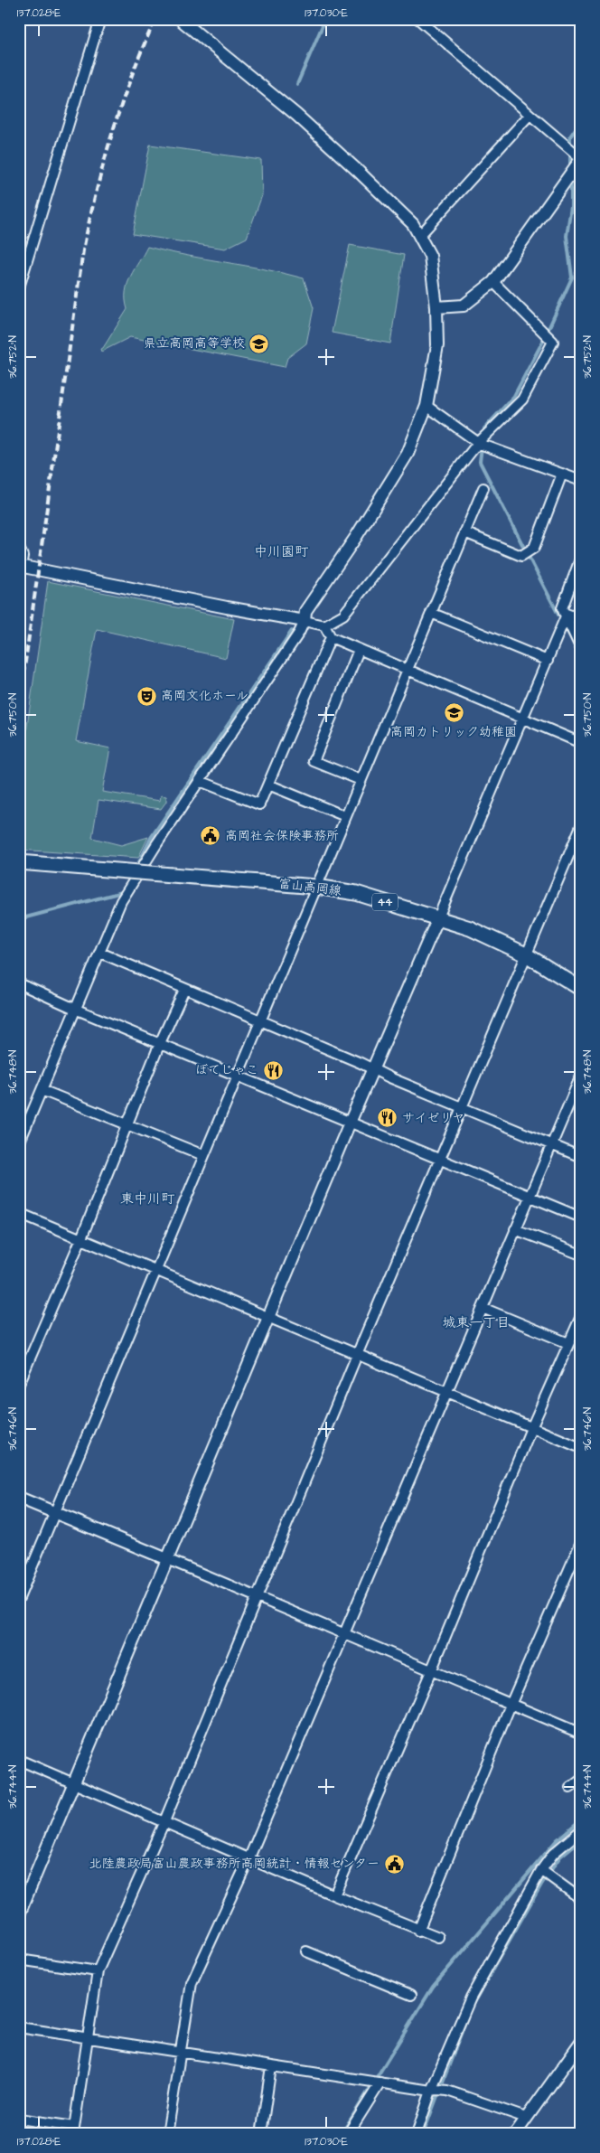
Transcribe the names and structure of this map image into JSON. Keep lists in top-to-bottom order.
{
  "streets": {
    "main road": ["富山高岡線", "44"]
  },
  "districts": ["中川園町", "東中川町", "城東一丁目"],
  "places": {
    "school or university": ["県立高岡高等学校", "高岡カトリック幼稚園"],
    "theatre": ["高岡文化ホール"],
    "public building": ["高岡社会保険事務所", "北陸農政局富山農政事務所高岡統計・情報センター"],
    "restaurant": ["ぼてじゃこ", "サイゼリヤ"]
  },
  "coordinates": [
    "137.028°E",
    "137.030°E",
    "36.752°N",
    "36.750°N",
    "36.748°N",
    "36.746°N",
    "36.744°N"
  ]
}
